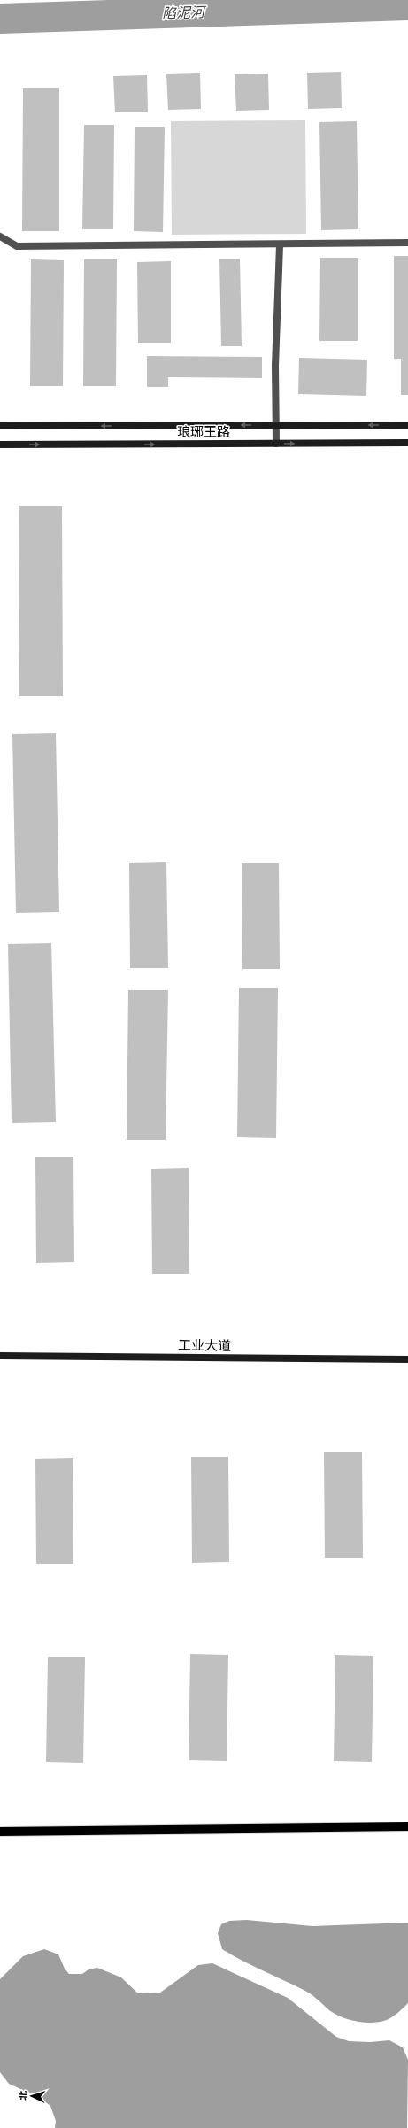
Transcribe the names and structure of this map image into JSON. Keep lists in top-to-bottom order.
{
  "streets": {
    "main road": ["琅琊王路", "工业大道"]
  },
  "water": ["陷泥河"],
  "north": "left"
}
